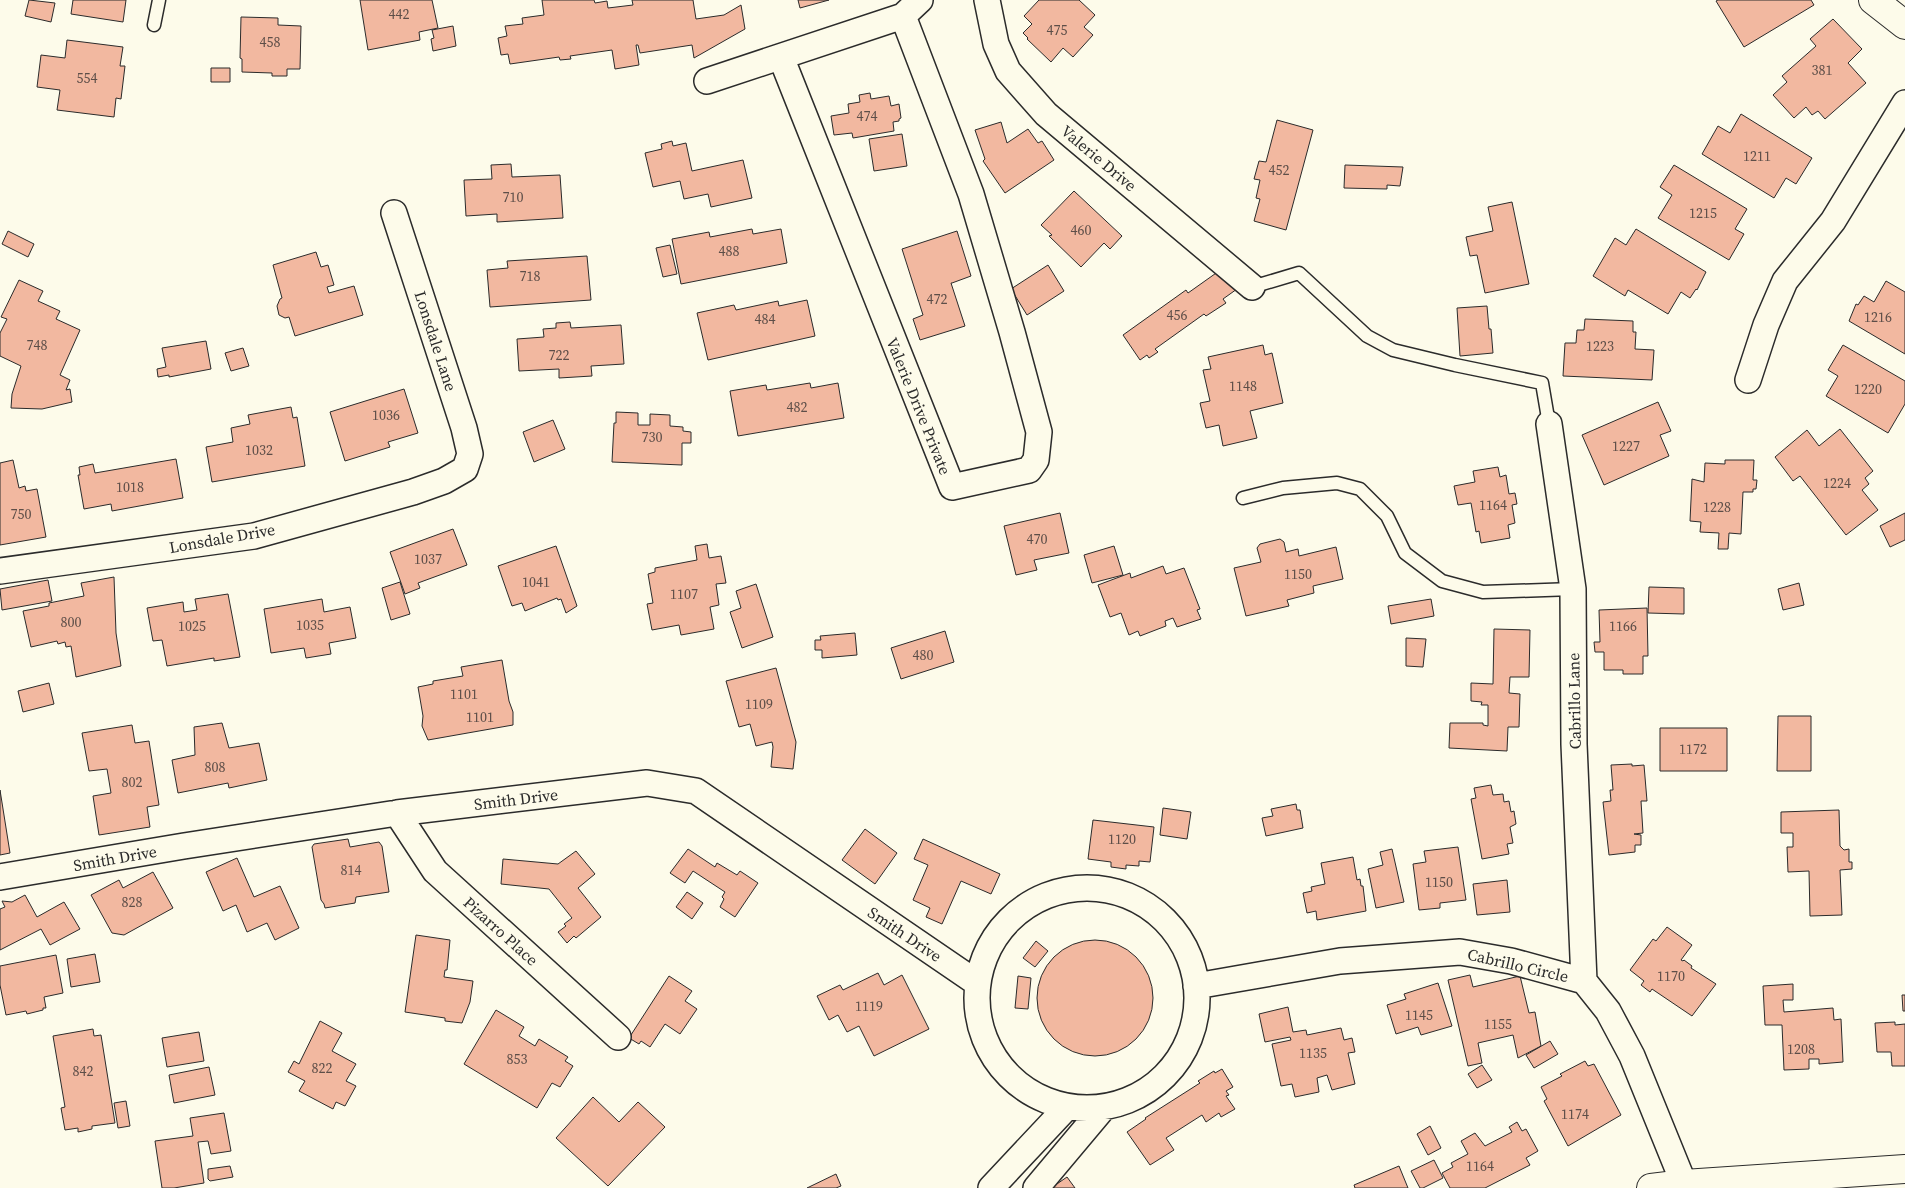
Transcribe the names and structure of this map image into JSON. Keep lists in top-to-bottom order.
{
  "streets": {
    "street": [
      "Valerie Drive",
      "Lonsdale Lane",
      "Valerie Drive Private",
      "Lonsdale Drive",
      "Cabrillo Lane",
      "Smith Drive",
      "Pizarro Place",
      "Cabrillo Circle"
    ]
  },
  "crossings": [
    ["Lonsdale Lane", "Lonsdale Drive"],
    ["Cabrillo Lane", "Cabrillo Circle"],
    ["Smith Drive", "Pizarro Place"]
  ],
  "house_numbers": [
    "442",
    "475",
    "458",
    "381",
    "554",
    "474",
    "1211",
    "452",
    "710",
    "1215",
    "460",
    "488",
    "718",
    "472",
    "456",
    "1216",
    "484",
    "748",
    "1223",
    "722",
    "1148",
    "1220",
    "482",
    "1036",
    "730",
    "1227",
    "1032",
    "1224",
    "1018",
    "1164",
    "1228",
    "750",
    "470",
    "1037",
    "1150",
    "1041",
    "1107",
    "800",
    "1035",
    "1025",
    "1166",
    "480",
    "1101",
    "1109",
    "1101",
    "1172",
    "808",
    "802",
    "1120",
    "814",
    "1150",
    "828",
    "1170",
    "1119",
    "1145",
    "1155",
    "1208",
    "1135",
    "853",
    "822",
    "842",
    "1174",
    "1164"
  ]
}
